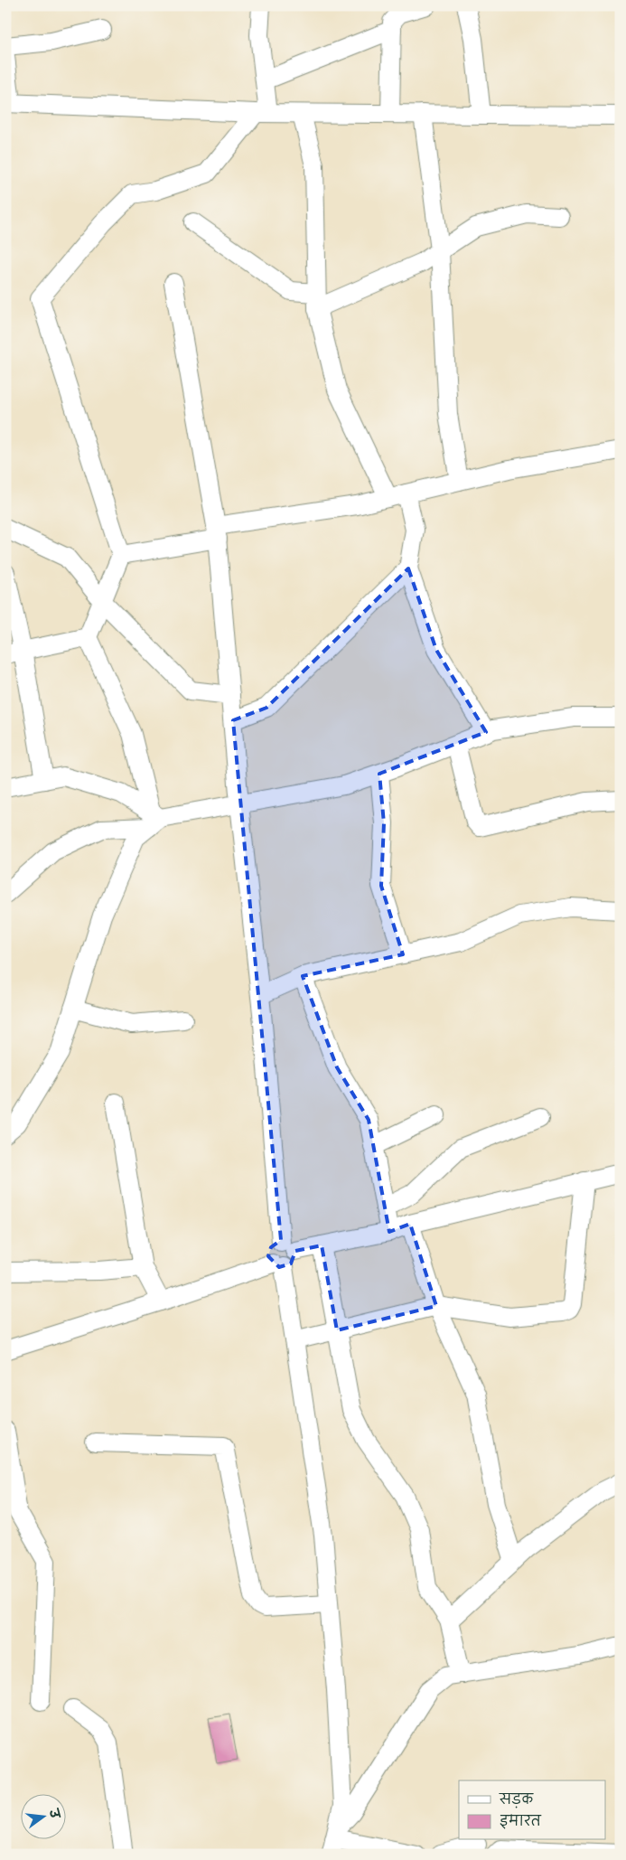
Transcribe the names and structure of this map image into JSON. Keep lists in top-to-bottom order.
{
  "legend": ["सड़क", "इमारत"],
  "north": "right"
}
